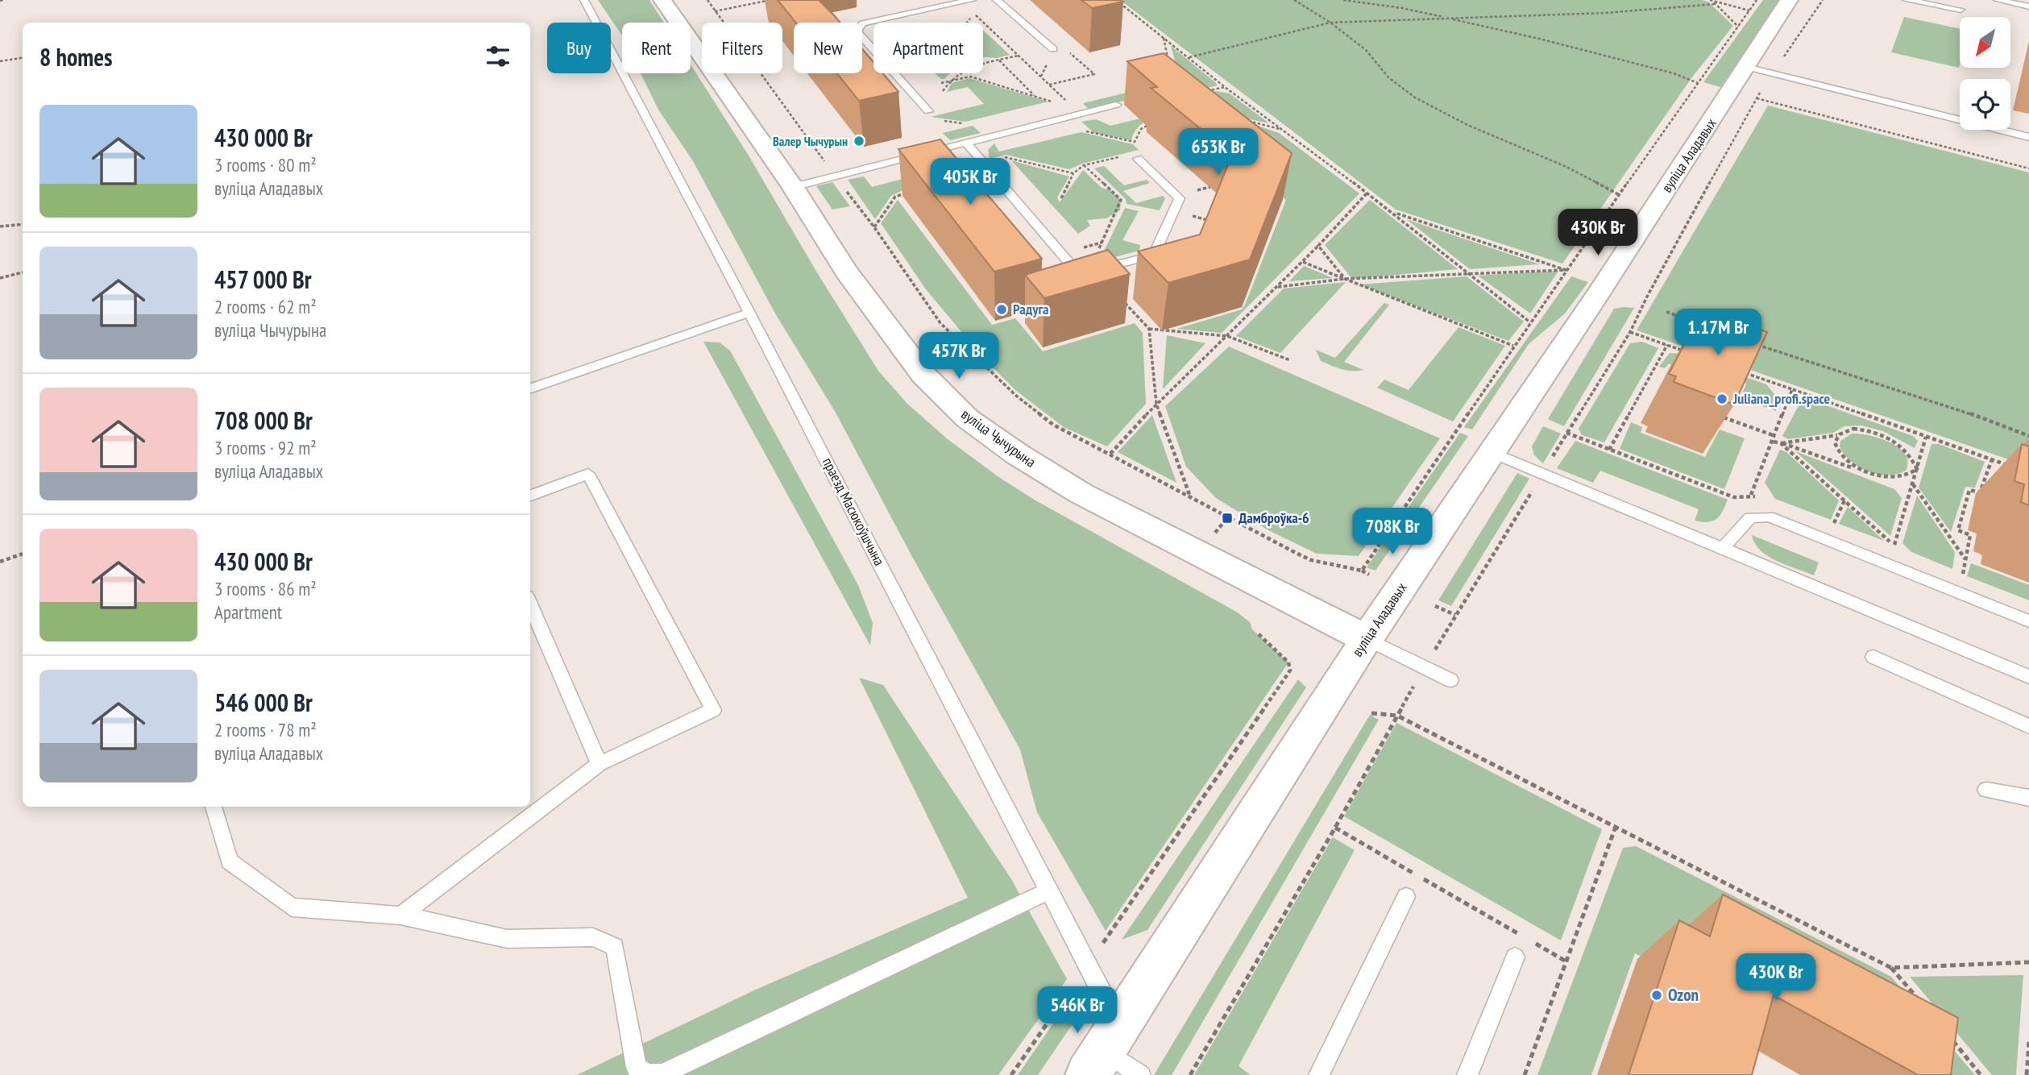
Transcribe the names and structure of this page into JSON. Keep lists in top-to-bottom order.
{
  "streets": {
    "main road": ["вуліца Аладавых", "вуліца Чычурына"],
    "lane": ["праезд Масюкоўшчына"]
  },
  "crossings": [
    ["вуліца Аладавых", "вуліца Чычурына"],
    ["вуліца Аладавых", "праезд Масюкоўшчына"]
  ],
  "places": {
    "other": [
      "Валер Чычурын",
      "Радуга",
      "Juliana_profi.space",
      "Ozon"
    ],
    "transit": ["Дамброўка-6"]
  },
  "north": "bottom left",
  "page": {
    "chip": [
      "Buy",
      "Rent",
      "Filters",
      "New",
      "Apartment"
    ],
    "heading": "8 homes",
    "list": [
      {
        "name": "430 000 Br",
        "note": "3 rooms · 80 m² · вуліца Аладавых"
      },
      {
        "name": "457 000 Br",
        "note": "2 rooms · 62 m² · вуліца Чычурына"
      },
      {
        "name": "708 000 Br",
        "note": "3 rooms · 92 m² · вуліца Аладавых"
      },
      {
        "name": "430 000 Br",
        "note": "3 rooms · 86 m² · Apartment"
      },
      {
        "name": "546 000 Br",
        "note": "2 rooms · 78 m² · вуліца Аладавых"
      }
    ],
    "price": [
      "653K Br",
      "405K Br",
      "430K Br",
      "1.17M Br",
      "457K Br",
      "708K Br",
      "430K Br",
      "546K Br"
    ]
  }
}
